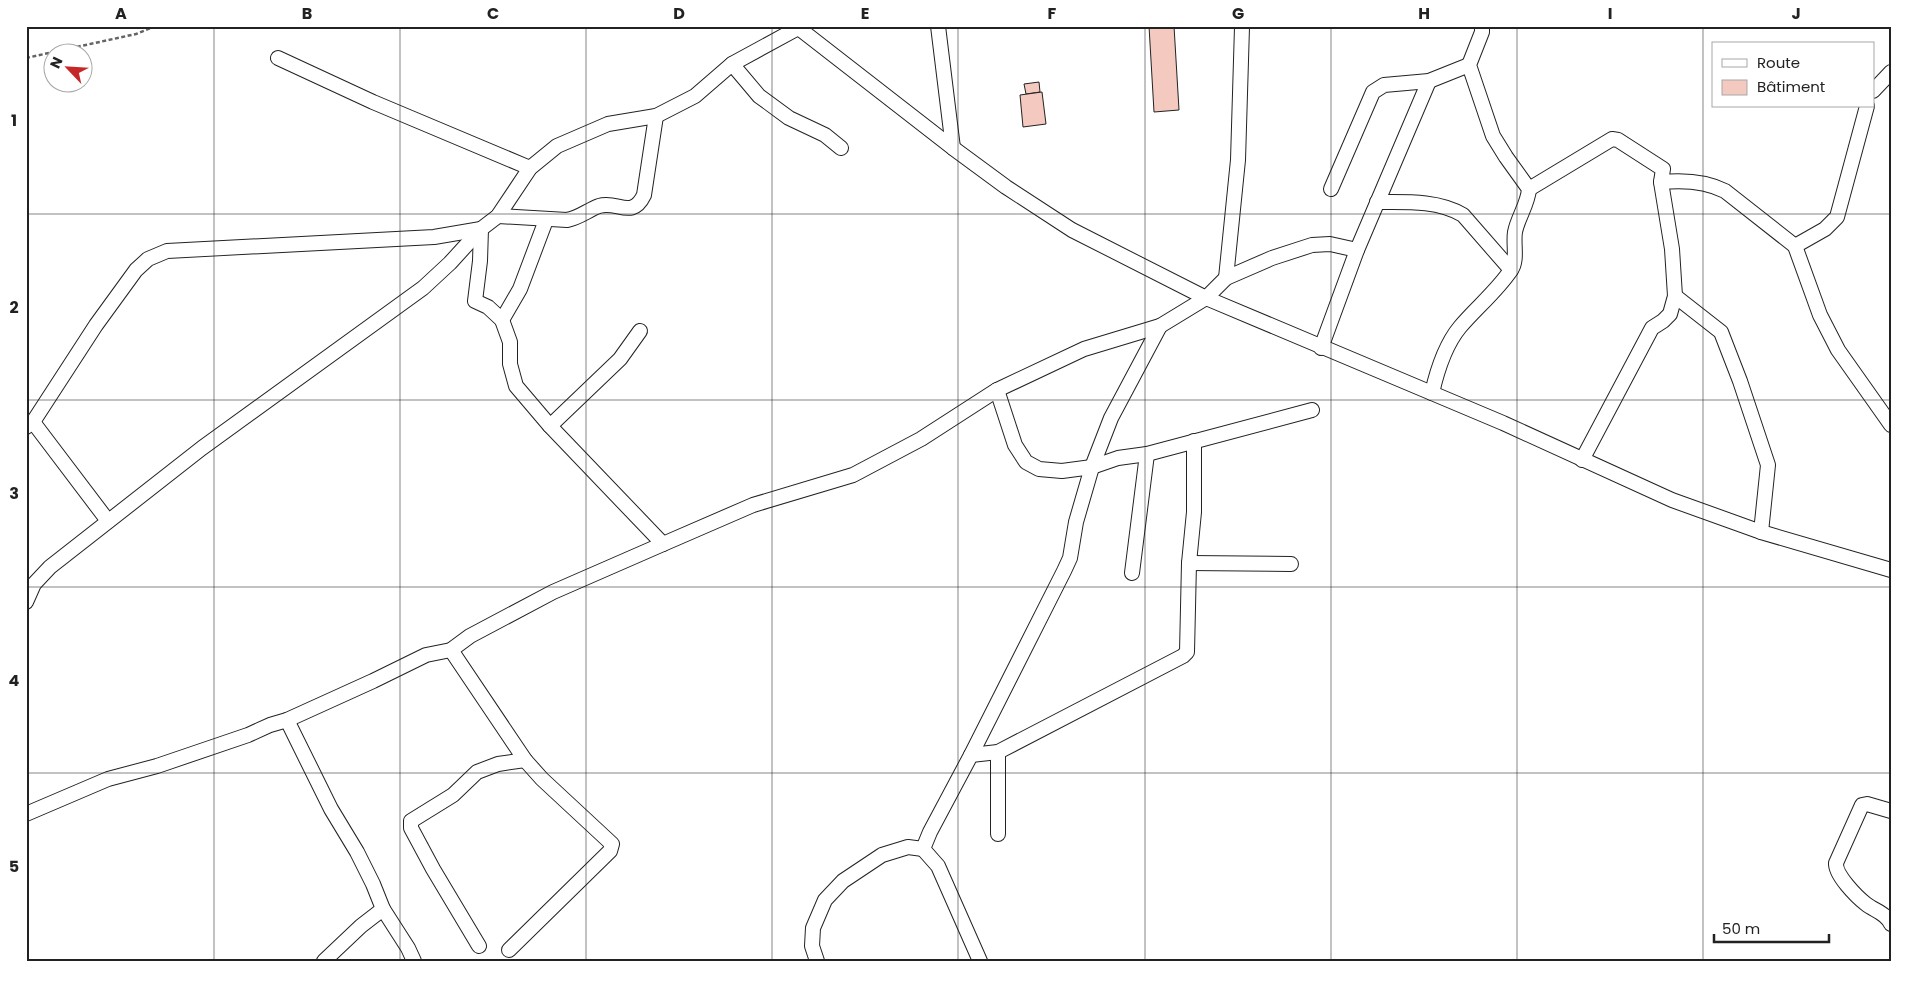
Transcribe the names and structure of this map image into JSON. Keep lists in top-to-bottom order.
{
  "legend": ["Route", "Bâtiment"],
  "scale_bar": "50 m",
  "north": "top left",
  "grid": {
    "columns": [
      "A",
      "B",
      "C",
      "D",
      "E",
      "F",
      "G",
      "H",
      "I",
      "J"
    ],
    "rows": [
      "1",
      "2",
      "3",
      "4",
      "5"
    ]
  }
}
